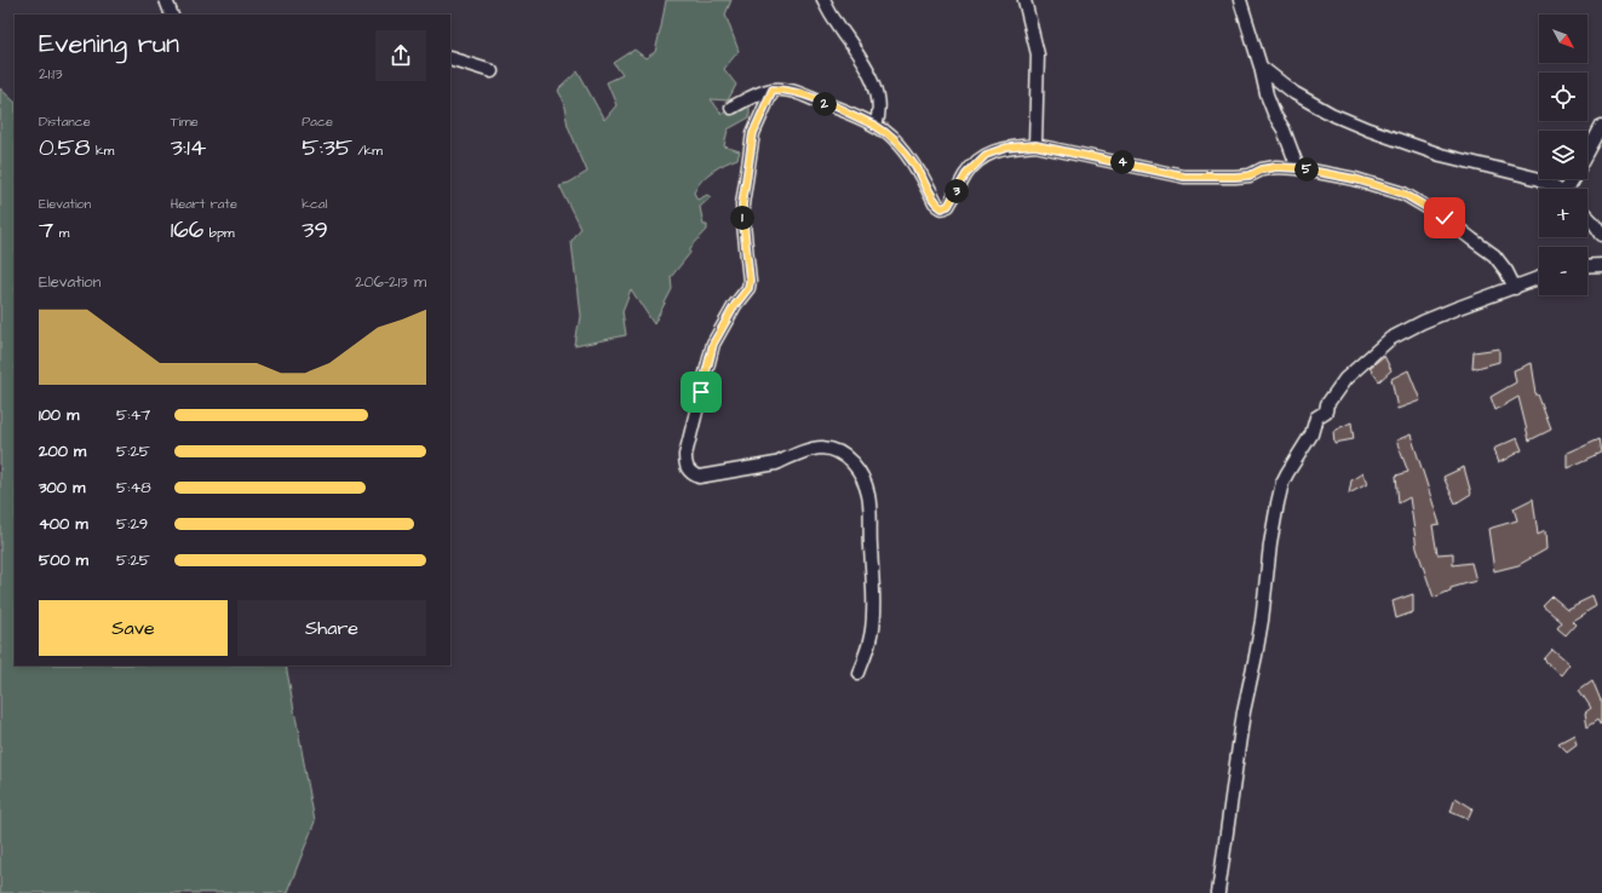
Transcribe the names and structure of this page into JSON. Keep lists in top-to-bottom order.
{
  "north": "bottom right",
  "page": {
    "map_buttons": ["+", "−"],
    "heading": ["Evening run", "21:13"],
    "pins": [
      "2",
      "4",
      "5",
      "3",
      "1"
    ],
    "stats": [
      ["Distance", "0.58 km"],
      ["Time", "3:14"],
      ["Pace", "5:35 /km"],
      ["Elevation", "7 m"],
      ["Heart rate", "166 bpm"],
      ["kcal", "39"]
    ],
    "chart": ["Elevation", "206–213 m"],
    "list": [
      {
        "name": "100 m",
        "note": "5:47"
      },
      {
        "name": "200 m",
        "note": "5:25"
      },
      {
        "name": "300 m",
        "note": "5:48"
      },
      {
        "name": "400 m",
        "note": "5:29"
      },
      {
        "name": "500 m",
        "note": "5:25"
      }
    ],
    "buttons": ["Save", "Share"]
  }
}
